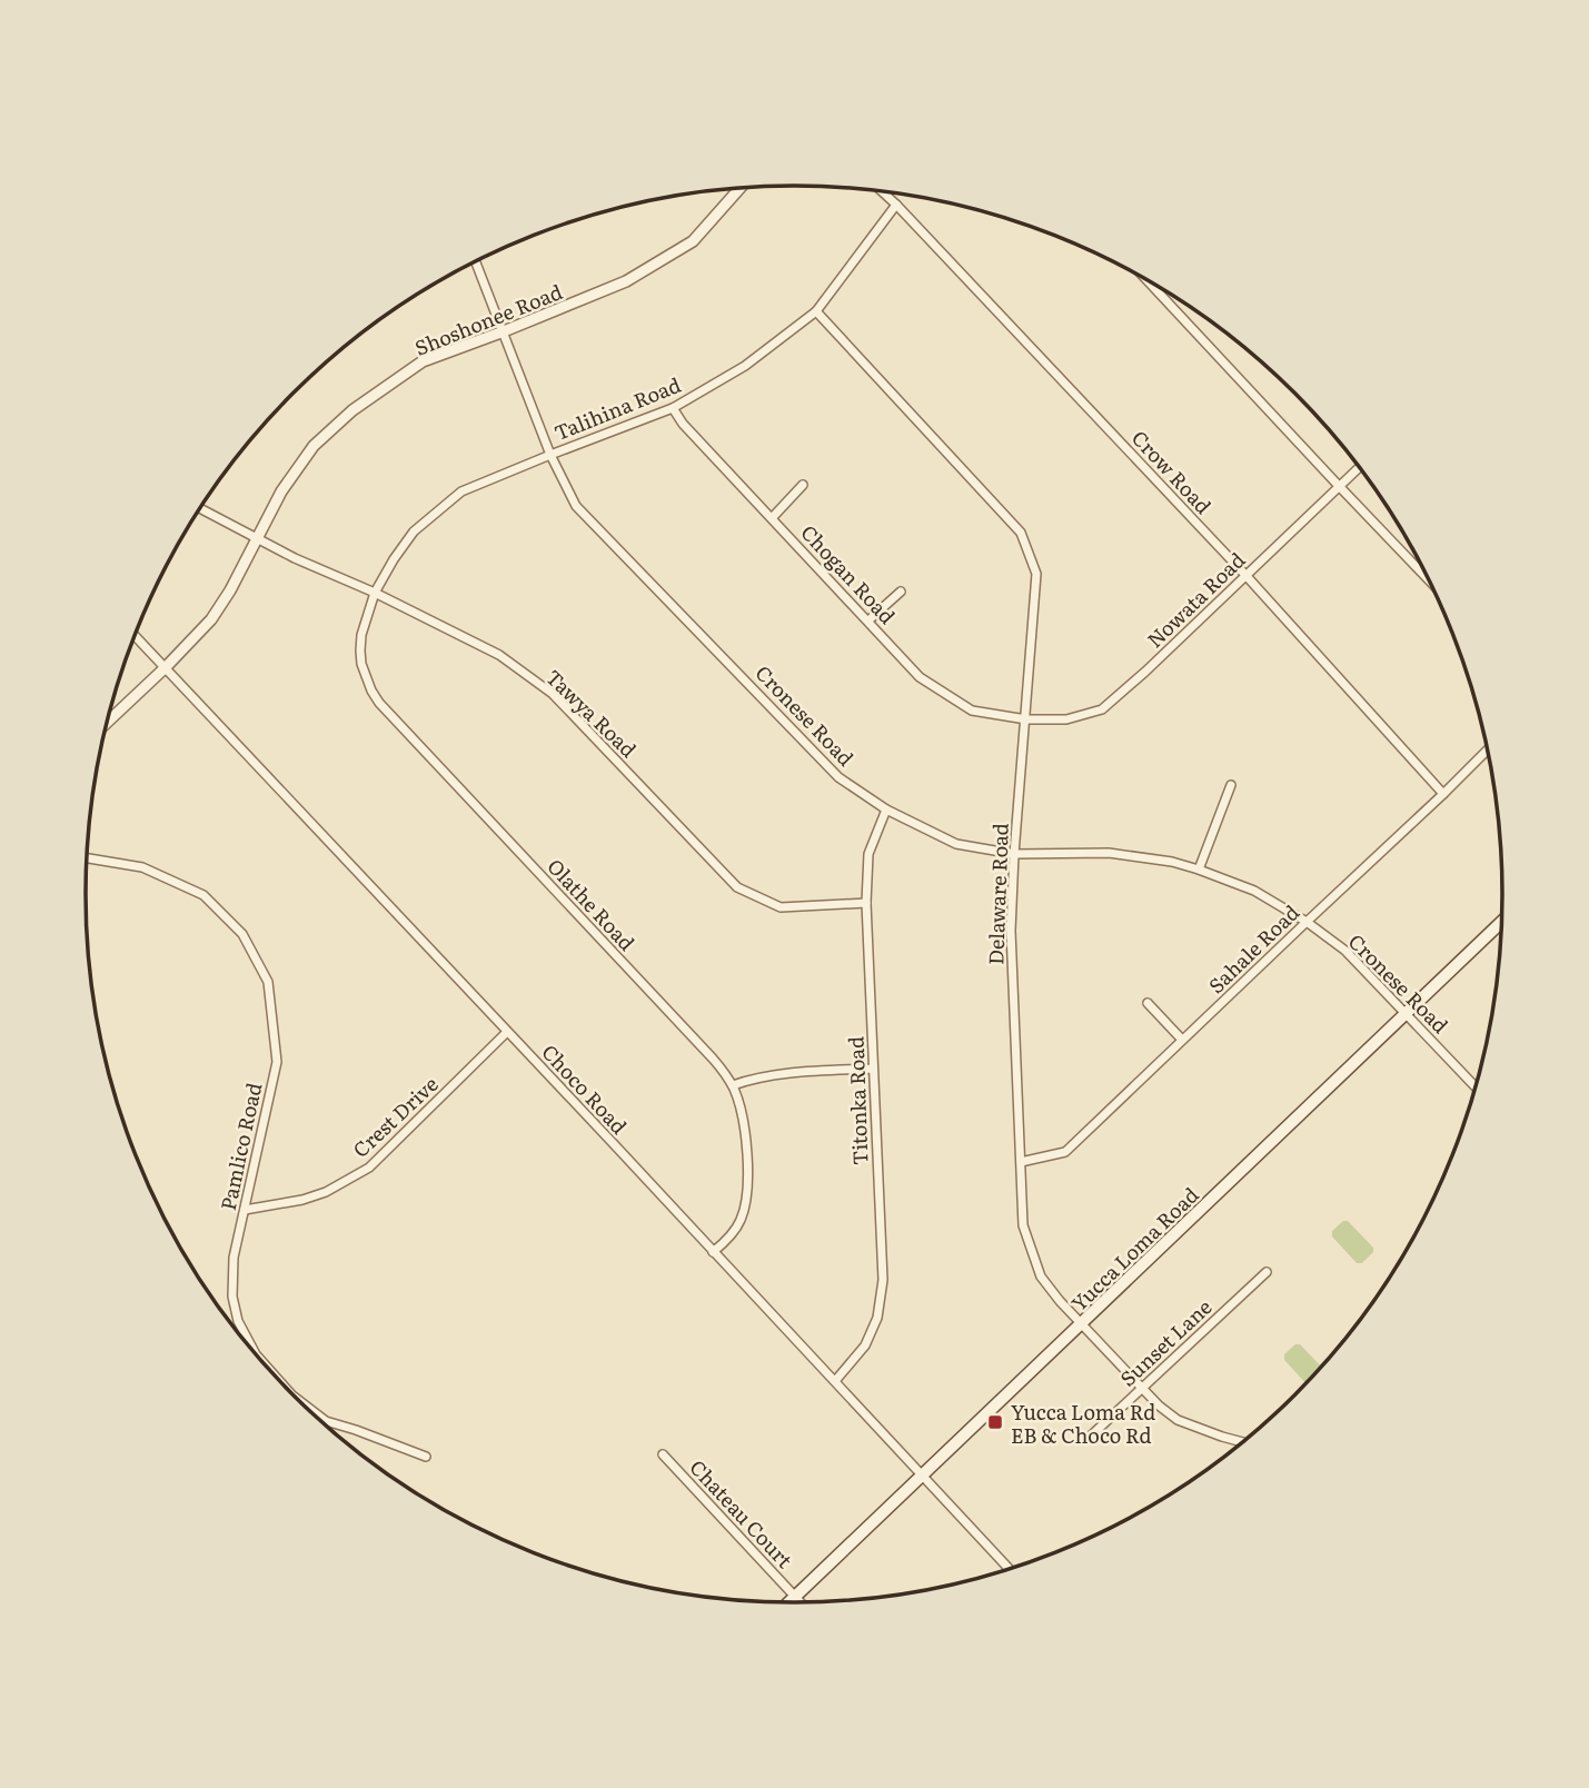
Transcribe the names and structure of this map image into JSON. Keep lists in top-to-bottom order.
{
  "streets": {
    "main road": ["Yucca Loma Road"],
    "street": [
      "Shoshonee Road",
      "Talihina Road",
      "Crow Road",
      "Chogan Road",
      "Nowata Road",
      "Tawya Road",
      "Cronese Road",
      "Delaware Road",
      "Olathe Road",
      "Sahale Road",
      "Choco Road",
      "Titonka Road",
      "Crest Drive",
      "Pamlico Road",
      "Sunset Lane",
      "Chateau Court"
    ]
  },
  "crossings": [
    ["Shoshonee Road", "Tawya Road"],
    ["Shoshonee Road", "Cronese Road"],
    ["Shoshonee Road", "Choco Road"],
    ["Talihina Road", "Crow Road"],
    ["Talihina Road", "Chogan Road"],
    ["Talihina Road", "Tawya Road"],
    ["Talihina Road", "Cronese Road"],
    ["Talihina Road", "Delaware Road"],
    ["Talihina Road", "Olathe Road"],
    ["Crow Road", "Nowata Road"],
    ["Crow Road", "Sahale Road"],
    ["Chogan Road", "Nowata Road"],
    ["Chogan Road", "Delaware Road"],
    ["Nowata Road", "Delaware Road"],
    ["Tawya Road", "Olathe Road"],
    ["Tawya Road", "Titonka Road"],
    ["Cronese Road", "Delaware Road"],
    ["Cronese Road", "Sahale Road"],
    ["Cronese Road", "Titonka Road"],
    ["Cronese Road", "Yucca Loma Road"],
    ["Delaware Road", "Sahale Road"],
    ["Delaware Road", "Yucca Loma Road"],
    ["Delaware Road", "Sunset Lane"],
    ["Olathe Road", "Choco Road"],
    ["Choco Road", "Titonka Road"],
    ["Choco Road", "Crest Drive"],
    ["Choco Road", "Yucca Loma Road"],
    ["Crest Drive", "Pamlico Road"],
    ["Yucca Loma Road", "Chateau Court"]
  ],
  "places": {
    "transit": ["Yucca Loma Rd EB & Choco Rd"]
  }
}
